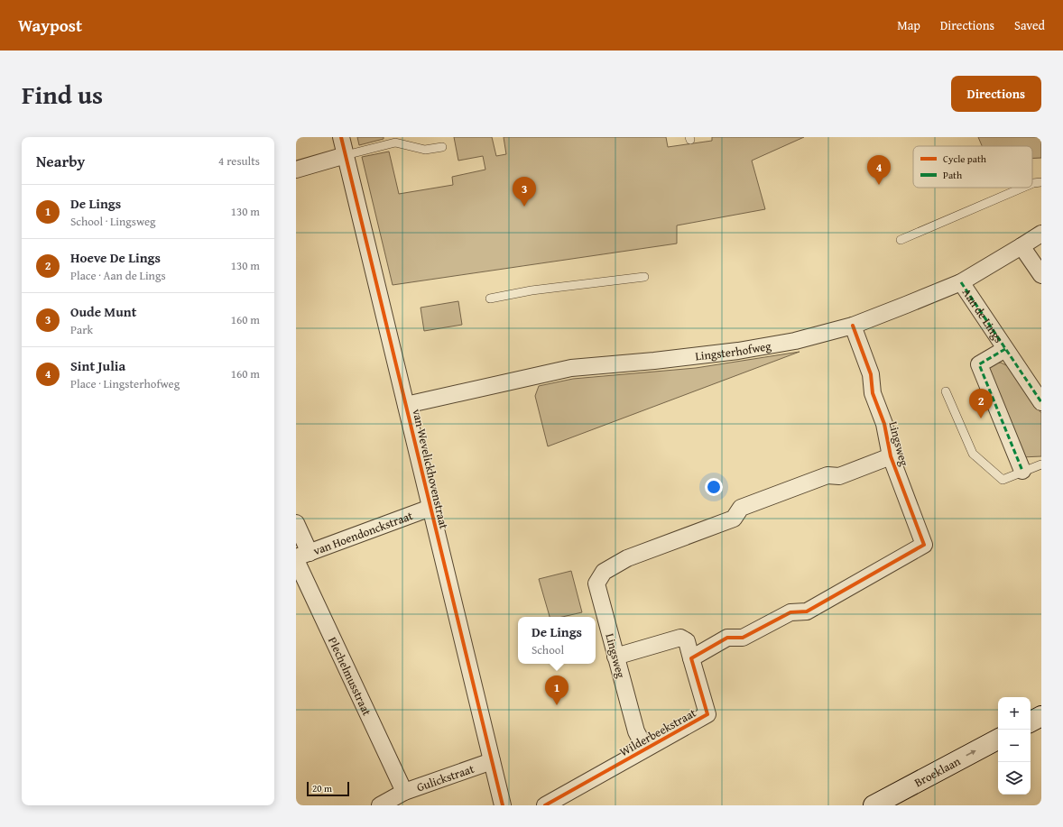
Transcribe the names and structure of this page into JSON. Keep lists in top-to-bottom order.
{
  "streets": {
    "street": [
      "Aan de Lings",
      "Lingsterhofweg",
      "Lingsweg",
      "van Wevelickhovenstraat",
      "van Hoendonckstraat",
      "Plechelmusstraat",
      "Wilderbeekstraat",
      "Broeklaan",
      "Gulickstraat"
    ]
  },
  "crossings": [
    ["Aan de Lings", "Lingsterhofweg"],
    ["Lingsterhofweg", "Lingsweg"],
    ["Lingsterhofweg", "van Wevelickhovenstraat"],
    ["Lingsweg", "Wilderbeekstraat"],
    ["van Wevelickhovenstraat", "van Hoendonckstraat"],
    ["van Wevelickhovenstraat", "Gulickstraat"],
    ["van Hoendonckstraat", "Plechelmusstraat"],
    ["Plechelmusstraat", "Gulickstraat"]
  ],
  "one_way": ["Broeklaan"],
  "legend": ["Cycle path", "Path"],
  "scale_bar": "20 m",
  "page": {
    "header": "Waypost",
    "nav": ["Map", "Directions", "Saved"],
    "title": "Find us",
    "buttons": "Directions",
    "heading": ["Nearby", "4 results"],
    "pins": [
      "4",
      "3",
      "2",
      "1"
    ],
    "list": [
      {
        "mark": "1",
        "name": "De Lings",
        "note": "School · Lingsweg",
        "value": "130 m"
      },
      {
        "mark": "2",
        "name": "Hoeve De Lings",
        "note": "Place · Aan de Lings",
        "value": "130 m"
      },
      {
        "mark": "3",
        "name": "Oude Munt",
        "note": "Park",
        "value": "160 m"
      },
      {
        "mark": "4",
        "name": "Sint Julia",
        "note": "Place · Lingsterhofweg",
        "value": "160 m"
      }
    ],
    "popup": ["De Lings", "School"],
    "map_buttons": ["+", "−"],
    "scale": "20 m"
  }
}
